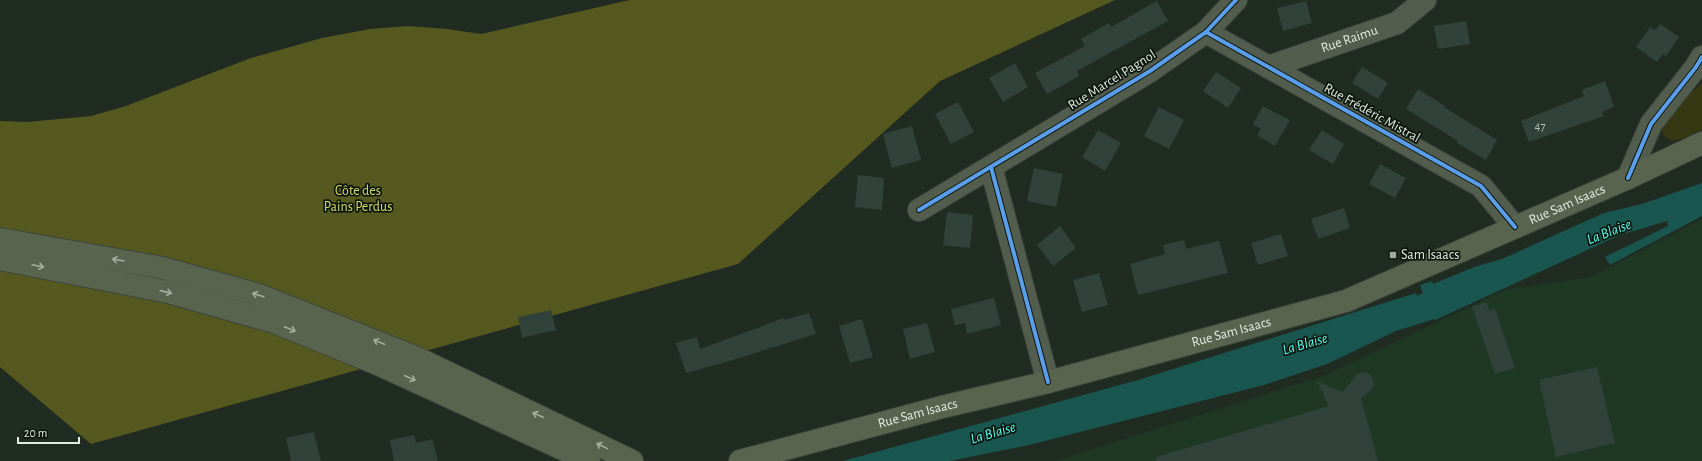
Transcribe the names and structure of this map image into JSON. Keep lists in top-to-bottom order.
{
  "streets": {
    "main road": ["Rue Sam Isaacs"],
    "street": ["Rue Raimu", "Rue Marcel Pagnol", "Rue Frédéric Mistral"]
  },
  "crossings": [
    ["Rue Raimu", "Rue Frédéric Mistral"],
    ["Rue Marcel Pagnol", "Rue Frédéric Mistral"],
    ["Rue Frédéric Mistral", "Rue Sam Isaacs"]
  ],
  "water": ["La Blaise"],
  "parks": ["Côte des Pains Perdus"],
  "places": {
    "transit": ["Sam Isaacs"]
  },
  "house_numbers": ["47"],
  "scale_bar": "20 m"
}
